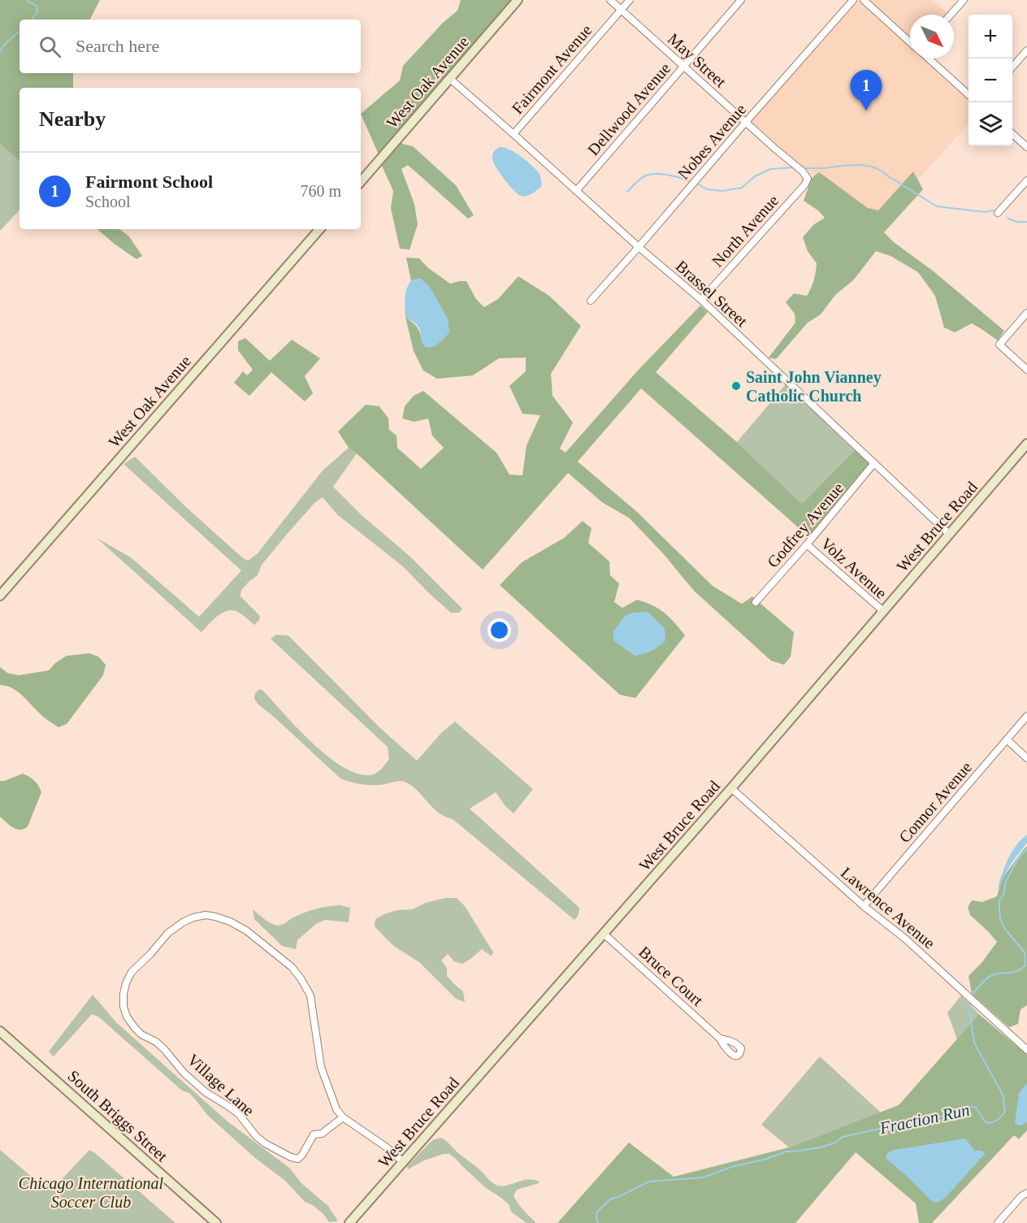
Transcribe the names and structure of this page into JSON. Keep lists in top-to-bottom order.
{
  "streets": {
    "street": [
      "May Street",
      "Fairmont Avenue",
      "West Oak Avenue",
      "Dellwood Avenue",
      "Nobes Avenue",
      "North Avenue",
      "Brassel Street",
      "Godfrey Avenue",
      "West Bruce Road",
      "Volz Avenue",
      "Connor Avenue",
      "Lawrence Avenue",
      "Bruce Court",
      "Village Lane",
      "South Briggs Street"
    ]
  },
  "crossings": [
    ["May Street", "Fairmont Avenue"],
    ["May Street", "Dellwood Avenue"],
    ["May Street", "Nobes Avenue"],
    ["May Street", "North Avenue"],
    ["Fairmont Avenue", "Brassel Street"],
    ["West Oak Avenue", "Brassel Street"],
    ["Dellwood Avenue", "Brassel Street"],
    ["Nobes Avenue", "Brassel Street"],
    ["North Avenue", "Brassel Street"],
    ["Brassel Street", "Godfrey Avenue"],
    ["Brassel Street", "West Bruce Road"],
    ["Godfrey Avenue", "Volz Avenue"],
    ["West Bruce Road", "Volz Avenue"],
    ["West Bruce Road", "Lawrence Avenue"],
    ["West Bruce Road", "Bruce Court"],
    ["West Bruce Road", "Village Lane"],
    ["Connor Avenue", "Lawrence Avenue"]
  ],
  "water": ["Fraction Run"],
  "parks": ["Chicago International Soccer Club"],
  "places": ["Saint John Vianney Catholic Church"],
  "north": "bottom right",
  "page": {
    "map_buttons": ["+", "−"],
    "search": "Search here",
    "pins": "1",
    "heading": "Nearby",
    "list": [
      {
        "mark": "1",
        "name": "Fairmont School",
        "note": "School",
        "value": "760 m"
      }
    ]
  }
}
